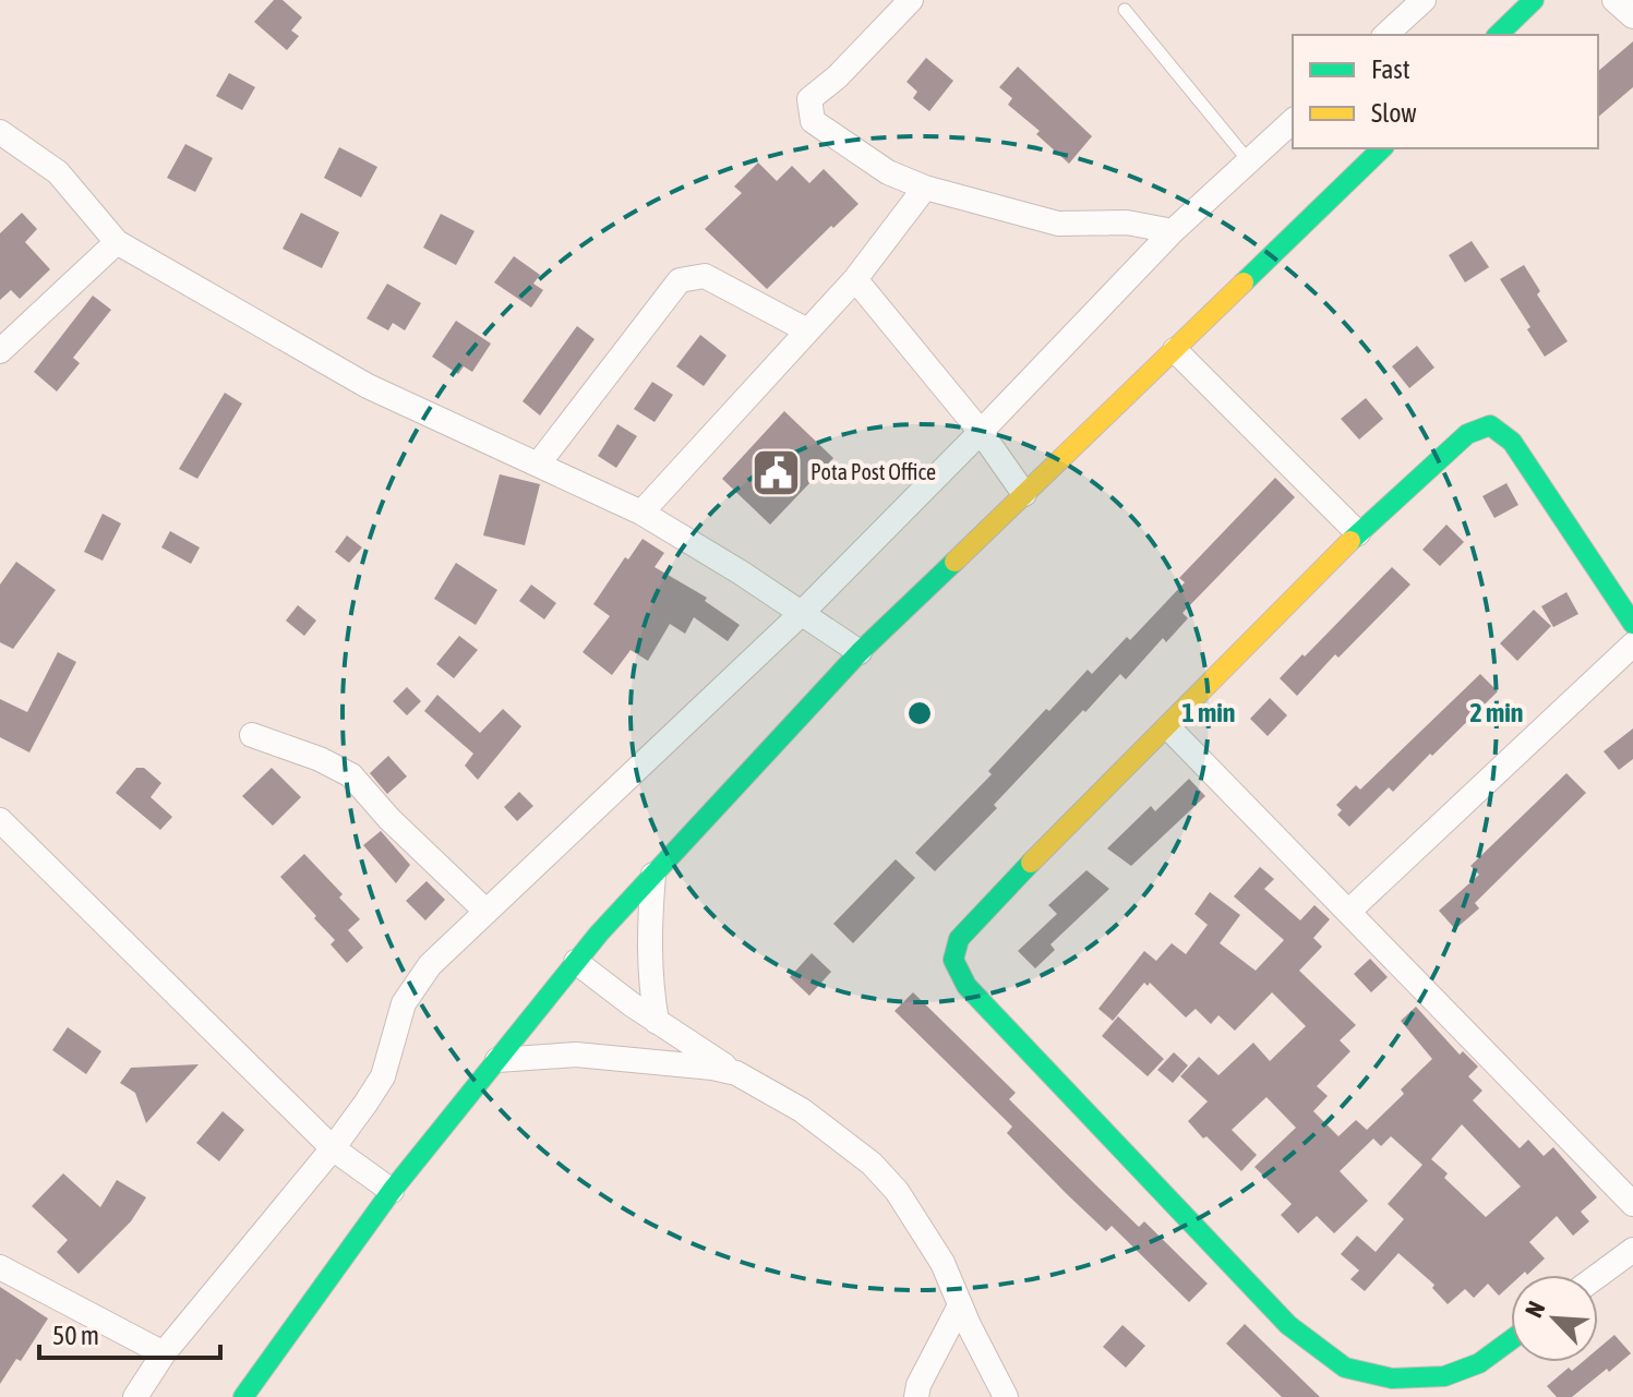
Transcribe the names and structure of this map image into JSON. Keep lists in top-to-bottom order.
{
  "places": {
    "public building": ["Pota Post Office"]
  },
  "legend": ["Fast", "Slow"],
  "scale_bar": "50 m",
  "north": "top left",
  "rings": ["1 min", "2 min"]
}
